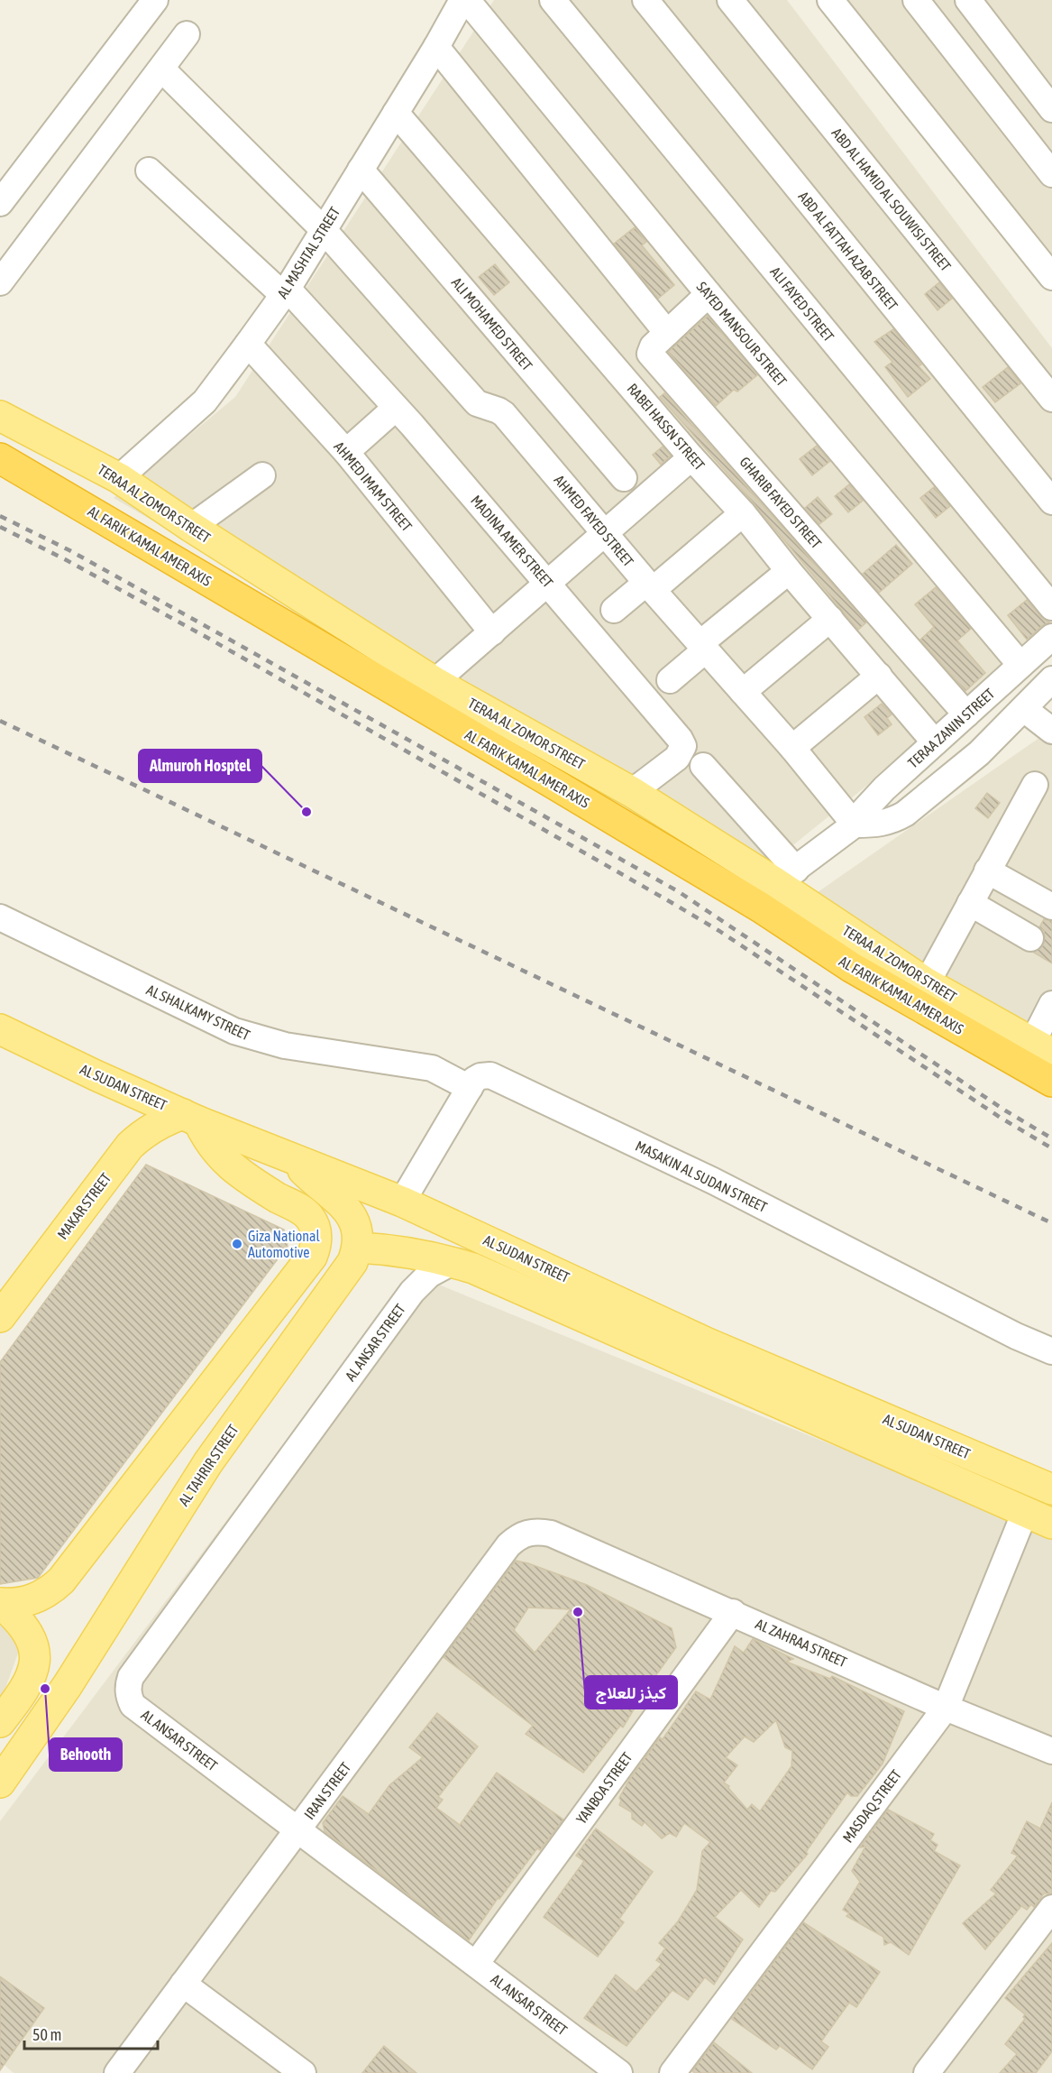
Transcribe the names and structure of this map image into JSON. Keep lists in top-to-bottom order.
{
  "streets": {
    "highway": ["AL FARIK KAMAL AMER AXIS"],
    "main road": [
      "TERAA AL ZOMOR STREET",
      "AL SUDAN STREET",
      "MAKAR STREET",
      "AL TAHRIR STREET"
    ],
    "street": [
      "ABD AL HAMID AL SOUWISI STREET",
      "ABD AL FATTAH AZAB STREET",
      "AL MASHTAL STREET",
      "ALI FAYED STREET",
      "ALI MOHAMED STREET",
      "SAYED MANSOUR STREET",
      "RABEI HASSN STREET",
      "AHMED IMAM STREET",
      "GHARIB FAYED STREET",
      "AHMED FAYED STREET",
      "MADINA AMER STREET",
      "TERAA ZANIN STREET",
      "AL SHALKAMY STREET",
      "MASAKIN AL SUDAN STREET",
      "AL ANSAR STREET",
      "AL ZAHRAA STREET",
      "YANBOA STREET",
      "IRAN STREET",
      "MASDAQ STREET"
    ]
  },
  "crossings": [
    ["AL MASHTAL STREET", "ALI MOHAMED STREET"],
    ["AL MASHTAL STREET", "RABEI HASSN STREET"],
    ["AL MASHTAL STREET", "AHMED IMAM STREET"],
    ["AL MASHTAL STREET", "TERAA AL ZOMOR STREET"],
    ["AL MASHTAL STREET", "AHMED FAYED STREET"],
    ["AL MASHTAL STREET", "MADINA AMER STREET"],
    ["SAYED MANSOUR STREET", "GHARIB FAYED STREET"],
    ["SAYED MANSOUR STREET", "TERAA ZANIN STREET"],
    ["RABEI HASSN STREET", "TERAA ZANIN STREET"],
    ["GHARIB FAYED STREET", "TERAA ZANIN STREET"],
    ["TERAA AL ZOMOR STREET", "MADINA AMER STREET"],
    ["TERAA AL ZOMOR STREET", "TERAA ZANIN STREET"],
    ["AHMED FAYED STREET", "TERAA ZANIN STREET"],
    ["AL SHALKAMY STREET", "MASAKIN AL SUDAN STREET"],
    ["AL SUDAN STREET", "MASAKIN AL SUDAN STREET"],
    ["AL SUDAN STREET", "MAKAR STREET"],
    ["AL SUDAN STREET", "AL ANSAR STREET"],
    ["AL SUDAN STREET", "AL TAHRIR STREET"],
    ["AL SUDAN STREET", "MASDAQ STREET"],
    ["AL ANSAR STREET", "YANBOA STREET"],
    ["AL ANSAR STREET", "IRAN STREET"],
    ["AL ZAHRAA STREET", "YANBOA STREET"],
    ["AL ZAHRAA STREET", "IRAN STREET"],
    ["AL ZAHRAA STREET", "MASDAQ STREET"]
  ],
  "places": [
    "Almuroh Hosptel",
    "Giza National Automotive",
    "كيذز للعلاج",
    "Behooth"
  ],
  "scale_bar": "50 m"
}
